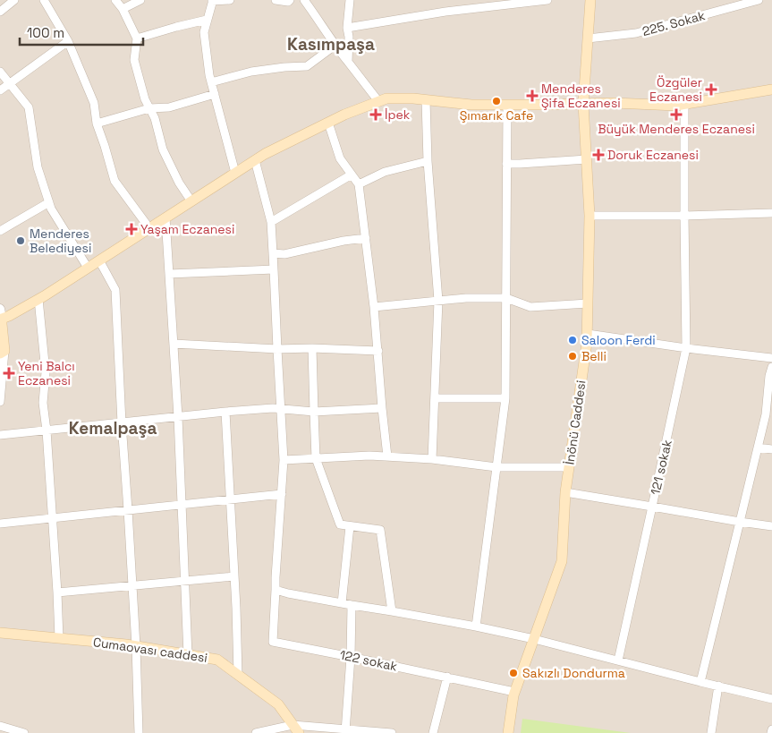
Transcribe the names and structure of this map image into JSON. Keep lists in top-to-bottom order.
{
  "streets": {
    "main road": ["İnönü Caddesi", "Cumaovası caddesi"],
    "street": ["225. Sokak", "121 sokak", "122 sokak"]
  },
  "crossings": [
    ["225. Sokak", "İnönü Caddesi"],
    ["İnönü Caddesi", "122 sokak"]
  ],
  "districts": ["Kasımpaşa", "Kemalpaşa"],
  "places": {
    "health": [
      "Özgüler Eczanesi",
      "Menderes Şifa Eczanesi",
      "İpek",
      "Büyük Menderes Eczanesi",
      "Doruk Eczanesi",
      "Yaşam Eczanesi",
      "Yeni Balcı Eczanesi"
    ],
    "other": [
      "Şımarık Cafe",
      "Menderes Belediyesi",
      "Saloon Ferdi",
      "Belli",
      "Sakızlı Dondurma"
    ]
  },
  "scale_bar": "100 m"
}
